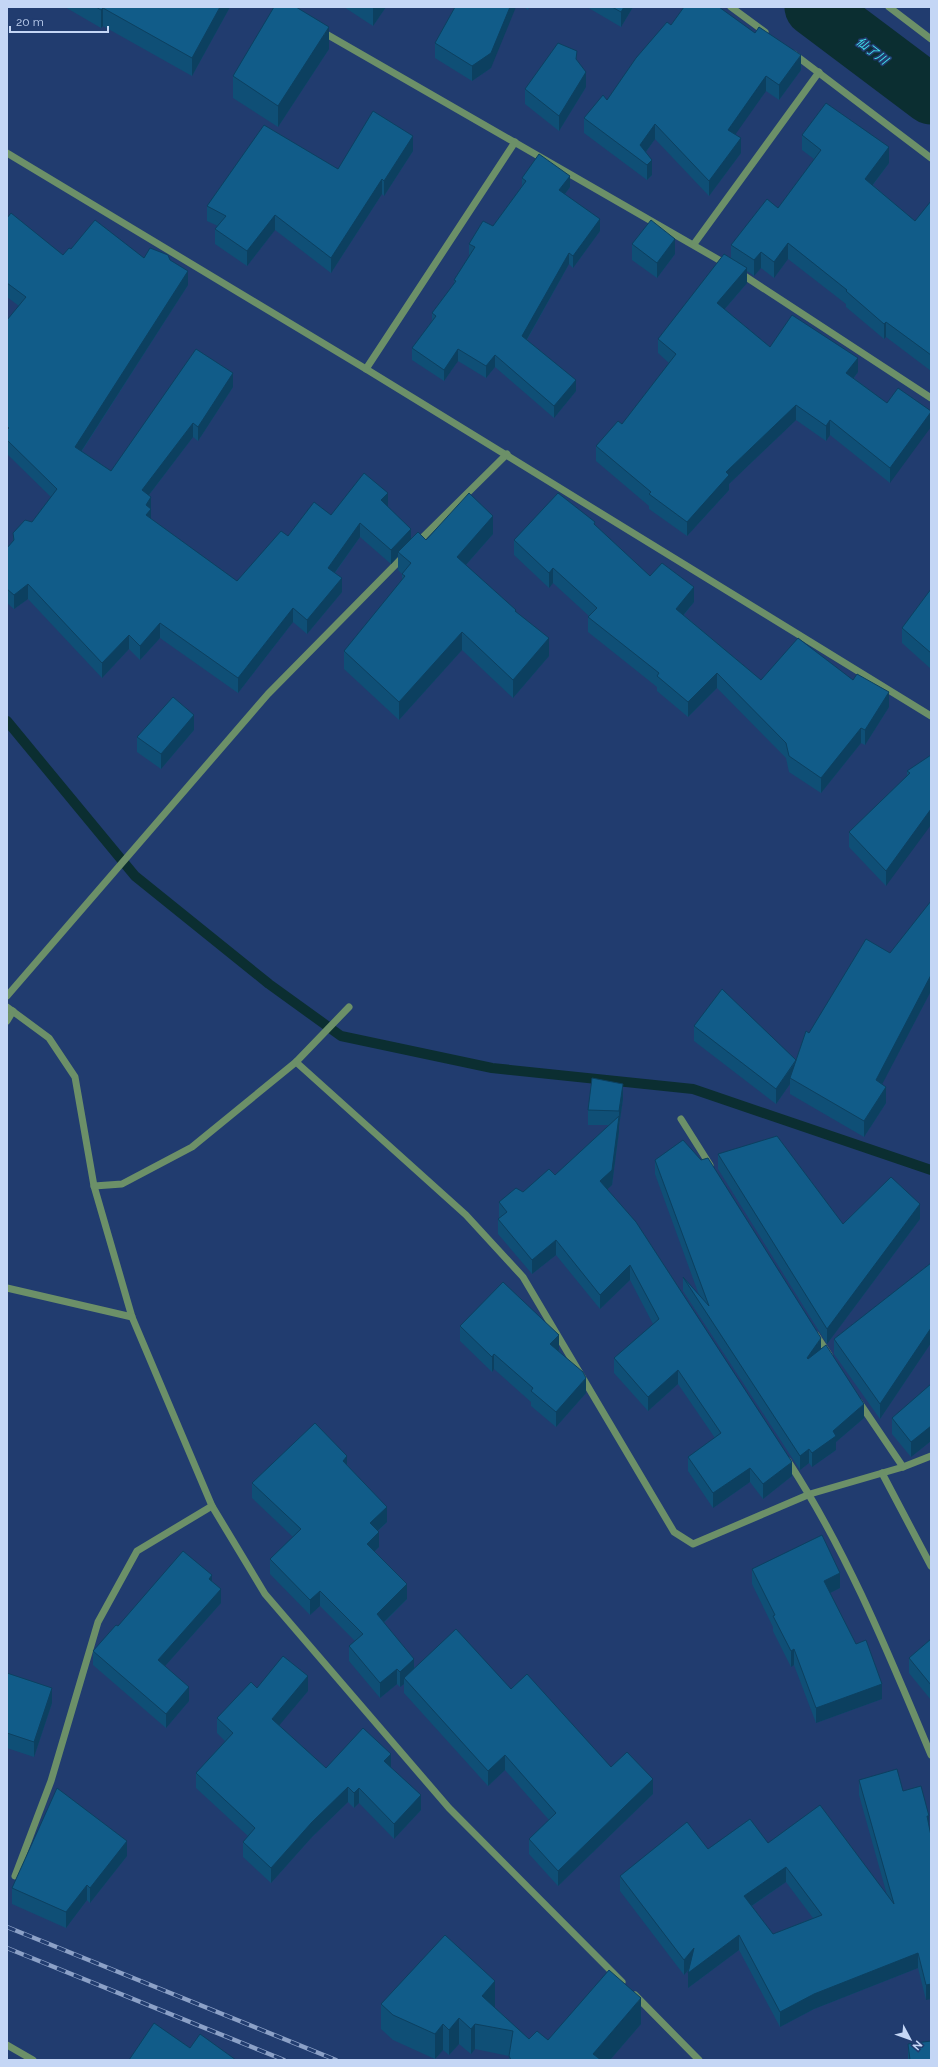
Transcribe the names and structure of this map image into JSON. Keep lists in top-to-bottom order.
{
  "water": ["仙了川"],
  "scale_bar": "20 m",
  "north": "bottom right"
}
